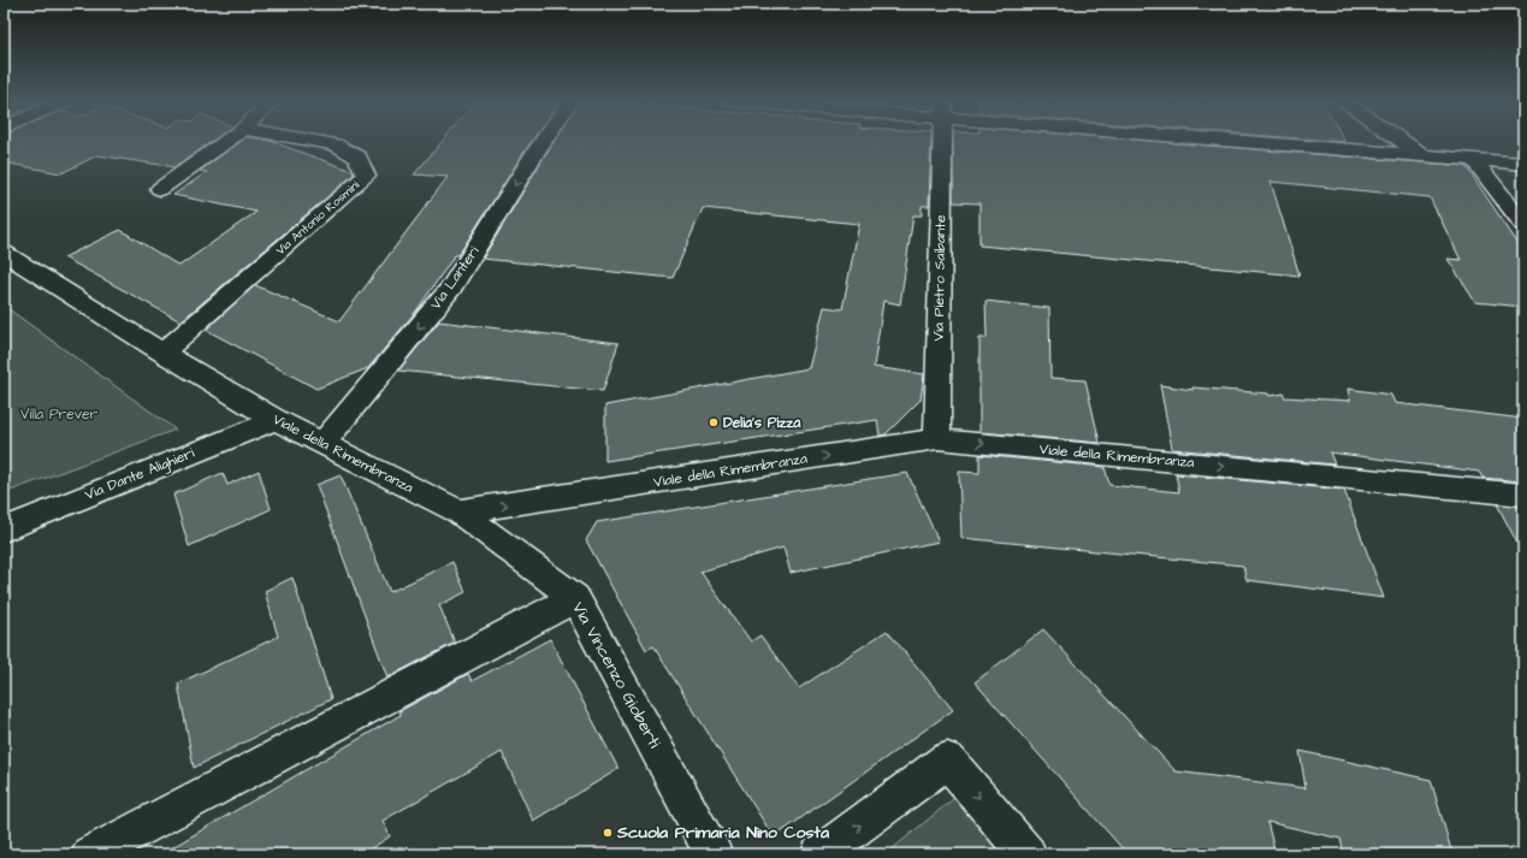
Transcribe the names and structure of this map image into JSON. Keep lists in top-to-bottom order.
{
  "streets": {
    "street": [
      "Via Antonio Rosmini",
      "Via Lanteri",
      "Via Pietro Saibante",
      "Viale della Rimembranza",
      "Via Dante Alighieri",
      "Via Vincenzo Gioberti"
    ]
  },
  "crossings": [
    ["Via Antonio Rosmini", "Viale della Rimembranza"],
    ["Via Lanteri", "Viale della Rimembranza"],
    ["Via Pietro Saibante", "Viale della Rimembranza"],
    ["Viale della Rimembranza", "Via Dante Alighieri"],
    ["Viale della Rimembranza", "Via Vincenzo Gioberti"]
  ],
  "one_way": ["Via Lanteri", "Viale della Rimembranza"],
  "parks": ["Villa Prever"],
  "places": ["Delia's Pizza", "Scuola Primaria Nino Costa"]
}
